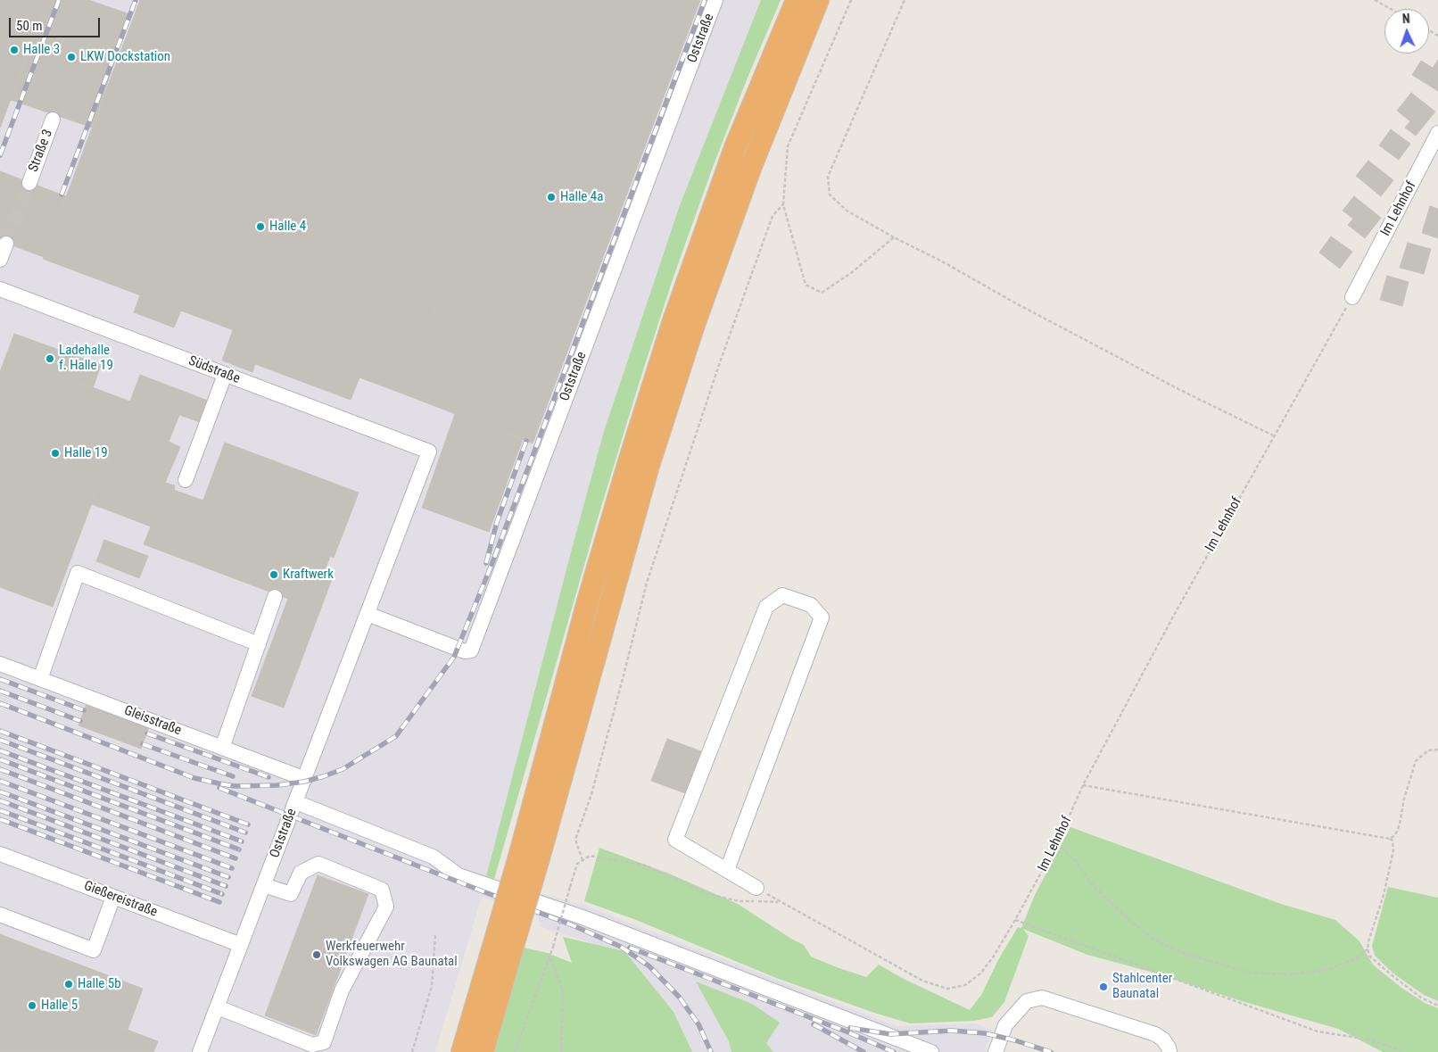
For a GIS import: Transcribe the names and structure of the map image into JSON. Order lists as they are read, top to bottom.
{
  "streets": {
    "street": [
      "Oststraße",
      "Straße 3",
      "Im Lehnhof",
      "Südstraße",
      "Gleisstraße",
      "Gießereistraße"
    ]
  },
  "crossings": [
    ["Oststraße", "Südstraße"],
    ["Oststraße", "Gleisstraße"],
    ["Oststraße", "Gießereistraße"]
  ],
  "places": [
    "Halle 3",
    "LKW Dockstation",
    "Halle 4a",
    "Halle 4",
    "Ladehalle f. Halle 19",
    "Halle 19",
    "Kraftwerk",
    "Werkfeuerwehr Volkswagen AG Baunatal",
    "Halle 5b",
    "Stahlcenter Baunatal",
    "Halle 5"
  ],
  "scale_bar": "50 m",
  "north": "top"
}
